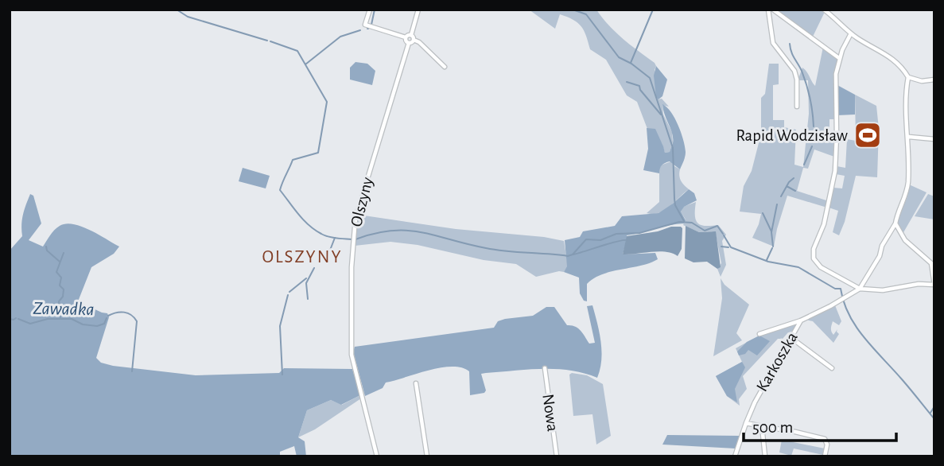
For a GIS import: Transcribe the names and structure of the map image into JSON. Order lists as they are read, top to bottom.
{
  "streets": {
    "street": ["Olszyny", "Karkoszka", "Nowa"]
  },
  "districts": ["OLSZYNY"],
  "water": ["Zawadka"],
  "places": {
    "sports": ["Rapid Wodzisław"]
  },
  "scale_bar": "500 m"
}
